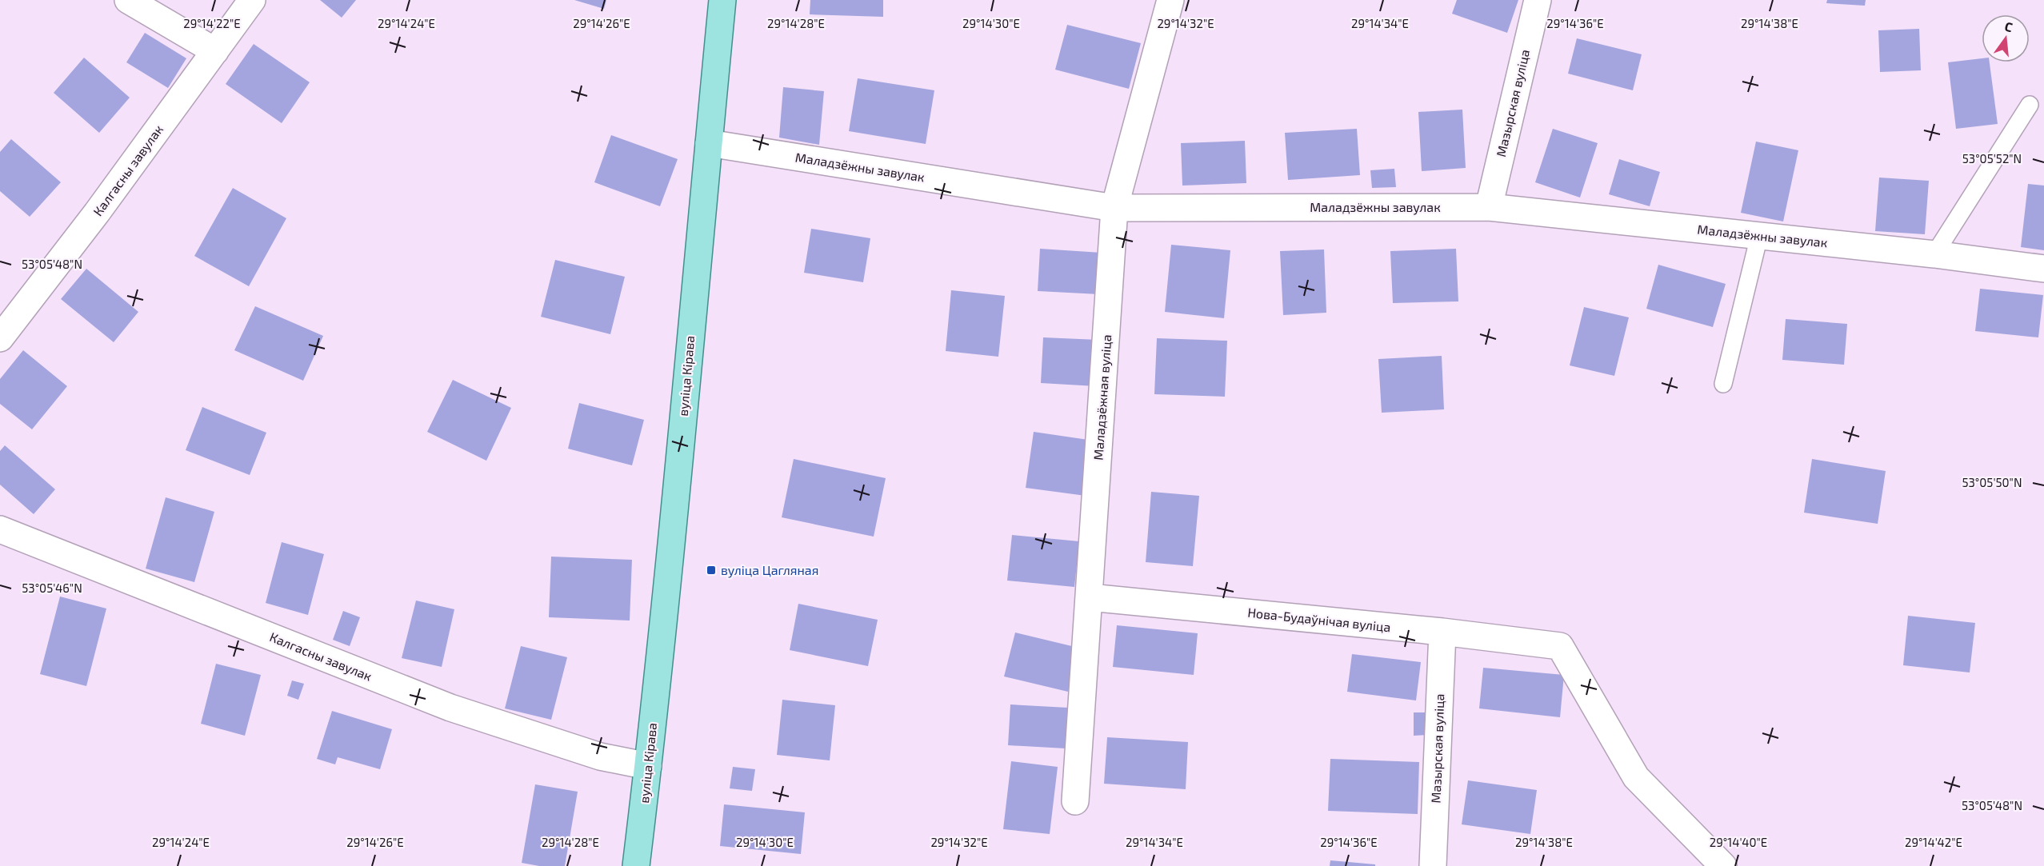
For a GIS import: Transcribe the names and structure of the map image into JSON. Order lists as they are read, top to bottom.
{
  "streets": {
    "main road": ["вуліца Кірава"],
    "street": [
      "Мазырская вуліца",
      "Маладзёжны завулак",
      "Калгасны завулак",
      "Маладзёжная вуліца",
      "Нова-Будаўнічая вуліца"
    ]
  },
  "crossings": [
    ["Мазырская вуліца", "Маладзёжны завулак"],
    ["Мазырская вуліца", "Нова-Будаўнічая вуліца"],
    ["Маладзёжны завулак", "вуліца Кірава"],
    ["Маладзёжны завулак", "Маладзёжная вуліца"],
    ["Калгасны завулак", "вуліца Кірава"],
    ["Маладзёжная вуліца", "Нова-Будаўнічая вуліца"]
  ],
  "places": {
    "transit": ["вуліца Цагляная"]
  },
  "north": "top",
  "coordinates": [
    "29°14'24\"E",
    "29°14'26\"E",
    "29°14'28\"E",
    "29°14'30\"E",
    "29°14'32\"E",
    "29°14'34\"E",
    "29°14'36\"E",
    "29°14'38\"E",
    "29°14'22\"E",
    "53°05'52\"N",
    "53°05'48\"N",
    "53°05'50\"N",
    "53°05'46\"N",
    "29°14'40\"E",
    "29°14'42\"E"
  ]
}
